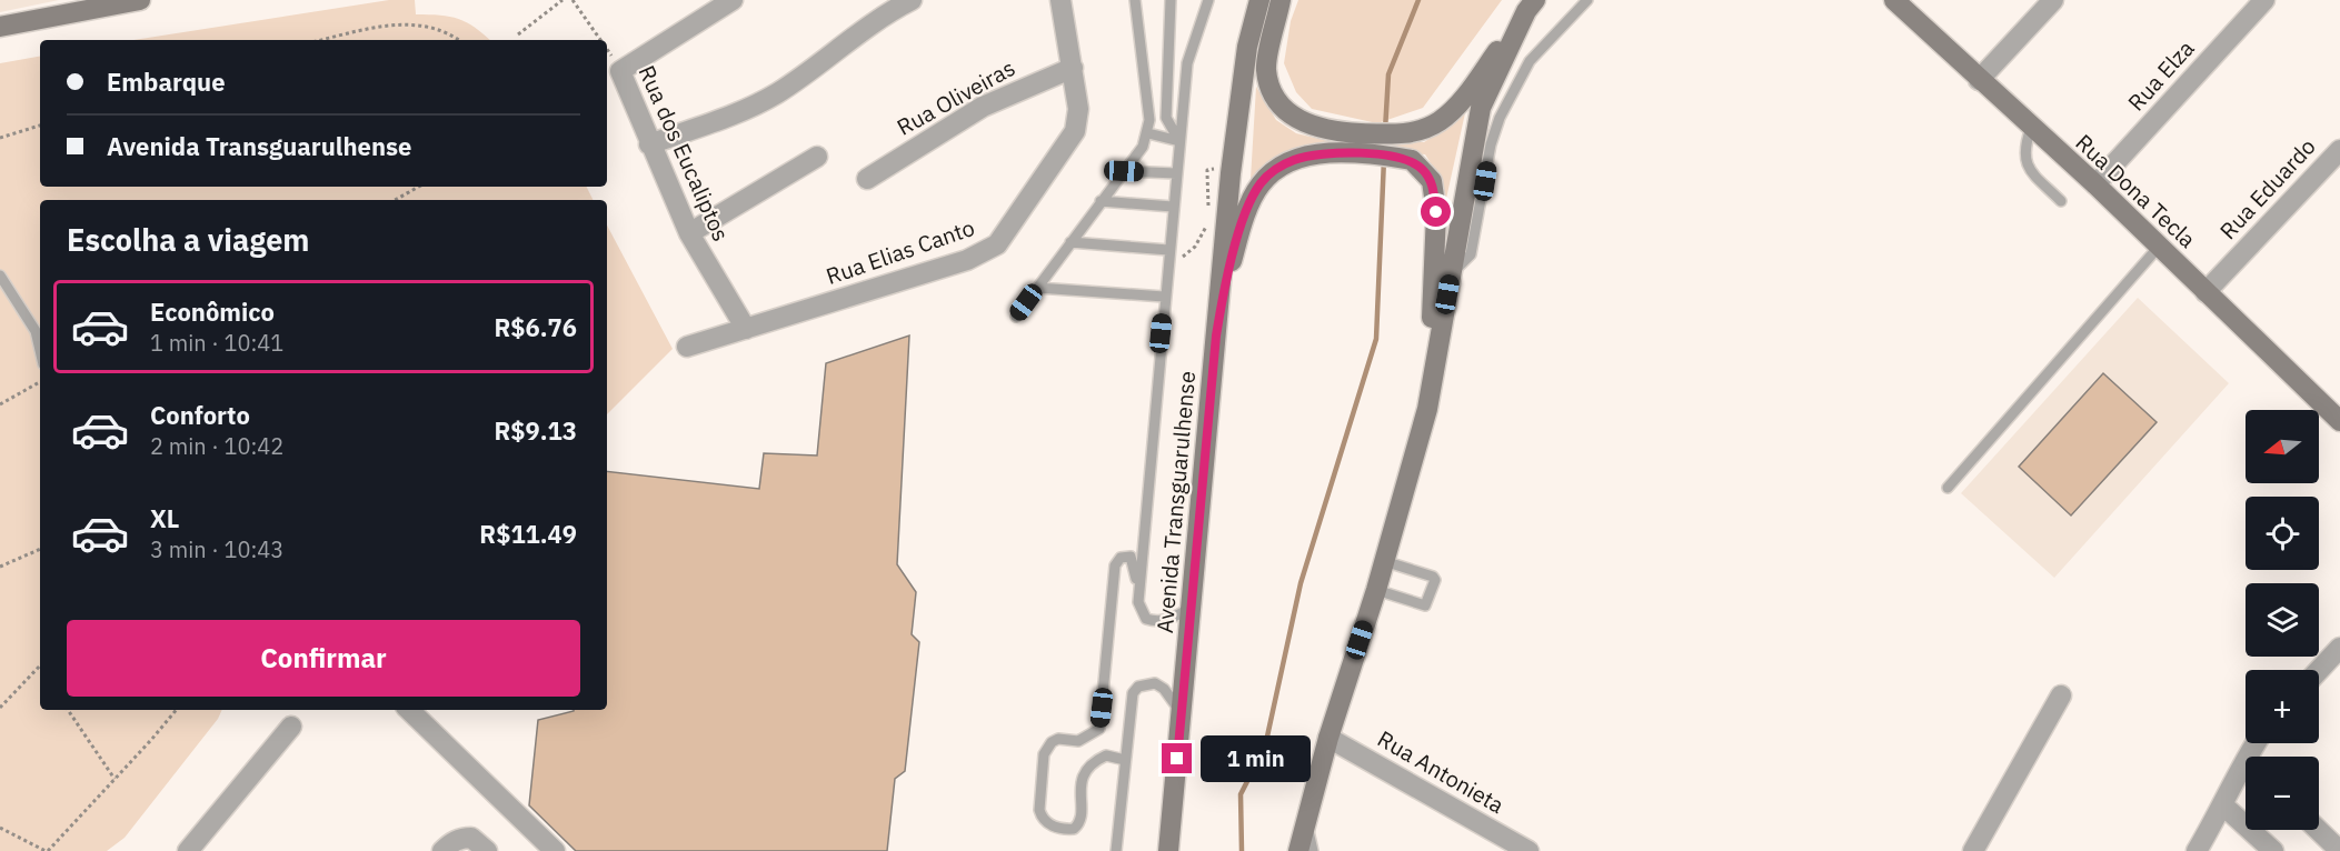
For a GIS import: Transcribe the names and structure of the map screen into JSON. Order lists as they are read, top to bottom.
{
  "streets": {
    "main road": ["Rua Dona Tecla", "Avenida Transguarulhense"],
    "street": [
      "Rua Elza",
      "Rua Oliveiras",
      "Rua dos Eucaliptos",
      "Rua Eduardo",
      "Rua Elias Canto",
      "Rua Antonieta"
    ]
  },
  "crossings": [
    ["Rua Elza", "Rua Dona Tecla"],
    ["Rua Oliveiras", "Rua Elias Canto"],
    ["Rua dos Eucaliptos", "Rua Elias Canto"],
    ["Rua Eduardo", "Rua Dona Tecla"]
  ],
  "north": "left",
  "page": {
    "banner": ["Embarque", "Avenida Transguarulhense"],
    "heading": "Escolha a viagem",
    "list": [
      {
        "name": "Econômico",
        "note": "1 min · 10:41",
        "value": "R$6.76"
      },
      {
        "name": "Conforto",
        "note": "2 min · 10:42",
        "value": "R$9.13"
      },
      {
        "name": "XL",
        "note": "3 min · 10:43",
        "value": "R$11.49"
      }
    ],
    "map_buttons": ["+", "−"],
    "buttons": "Confirmar",
    "bubble": "1 min"
  }
}
